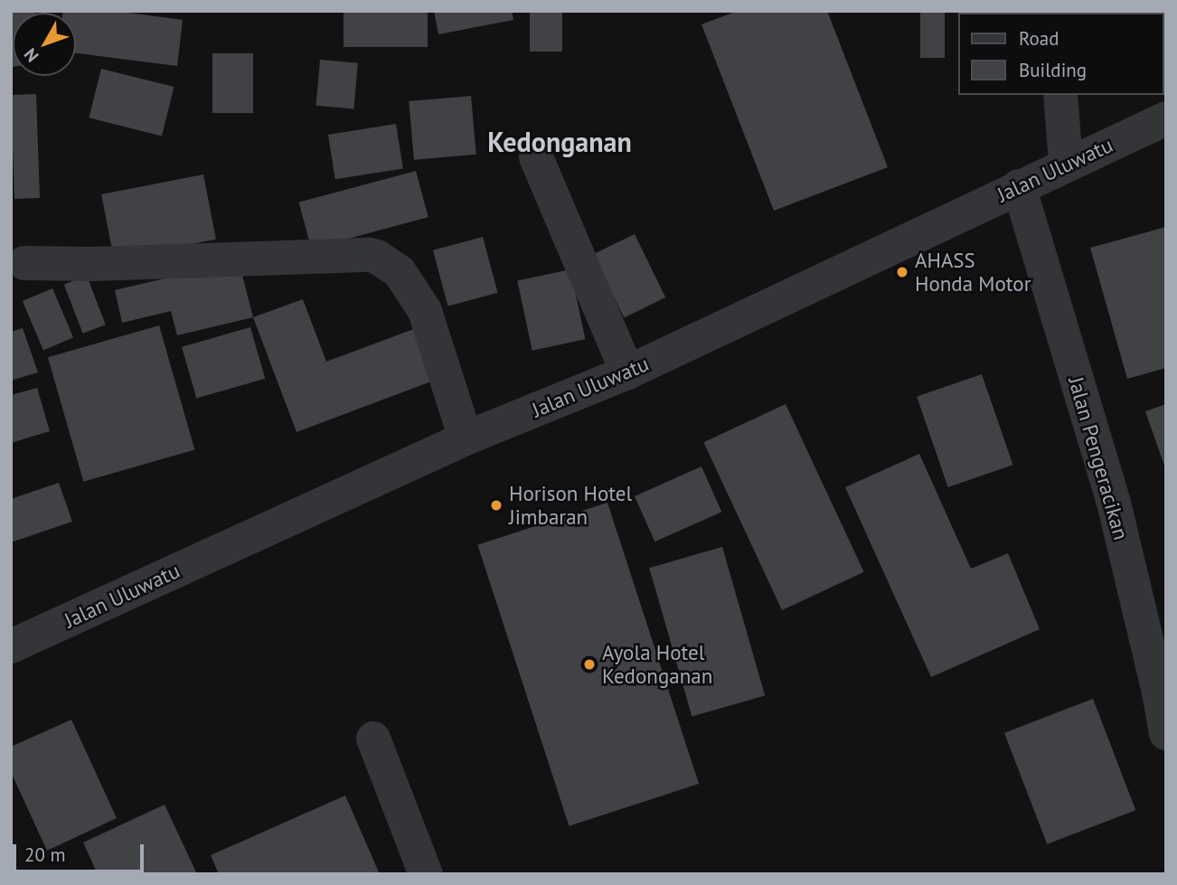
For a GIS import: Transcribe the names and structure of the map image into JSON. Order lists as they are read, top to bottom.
{
  "streets": {
    "street": ["Jalan Uluwatu", "Jalan Pengeracikan"]
  },
  "crossings": [
    ["Jalan Uluwatu", "Jalan Pengeracikan"]
  ],
  "districts": ["Kedonganan"],
  "places": ["AHASS Honda Motor", "Horison Hotel Jimbaran", "Ayola Hotel Kedonganan"],
  "legend": ["Road", "Building"],
  "scale_bar": "20 m",
  "north": "bottom left"
}
